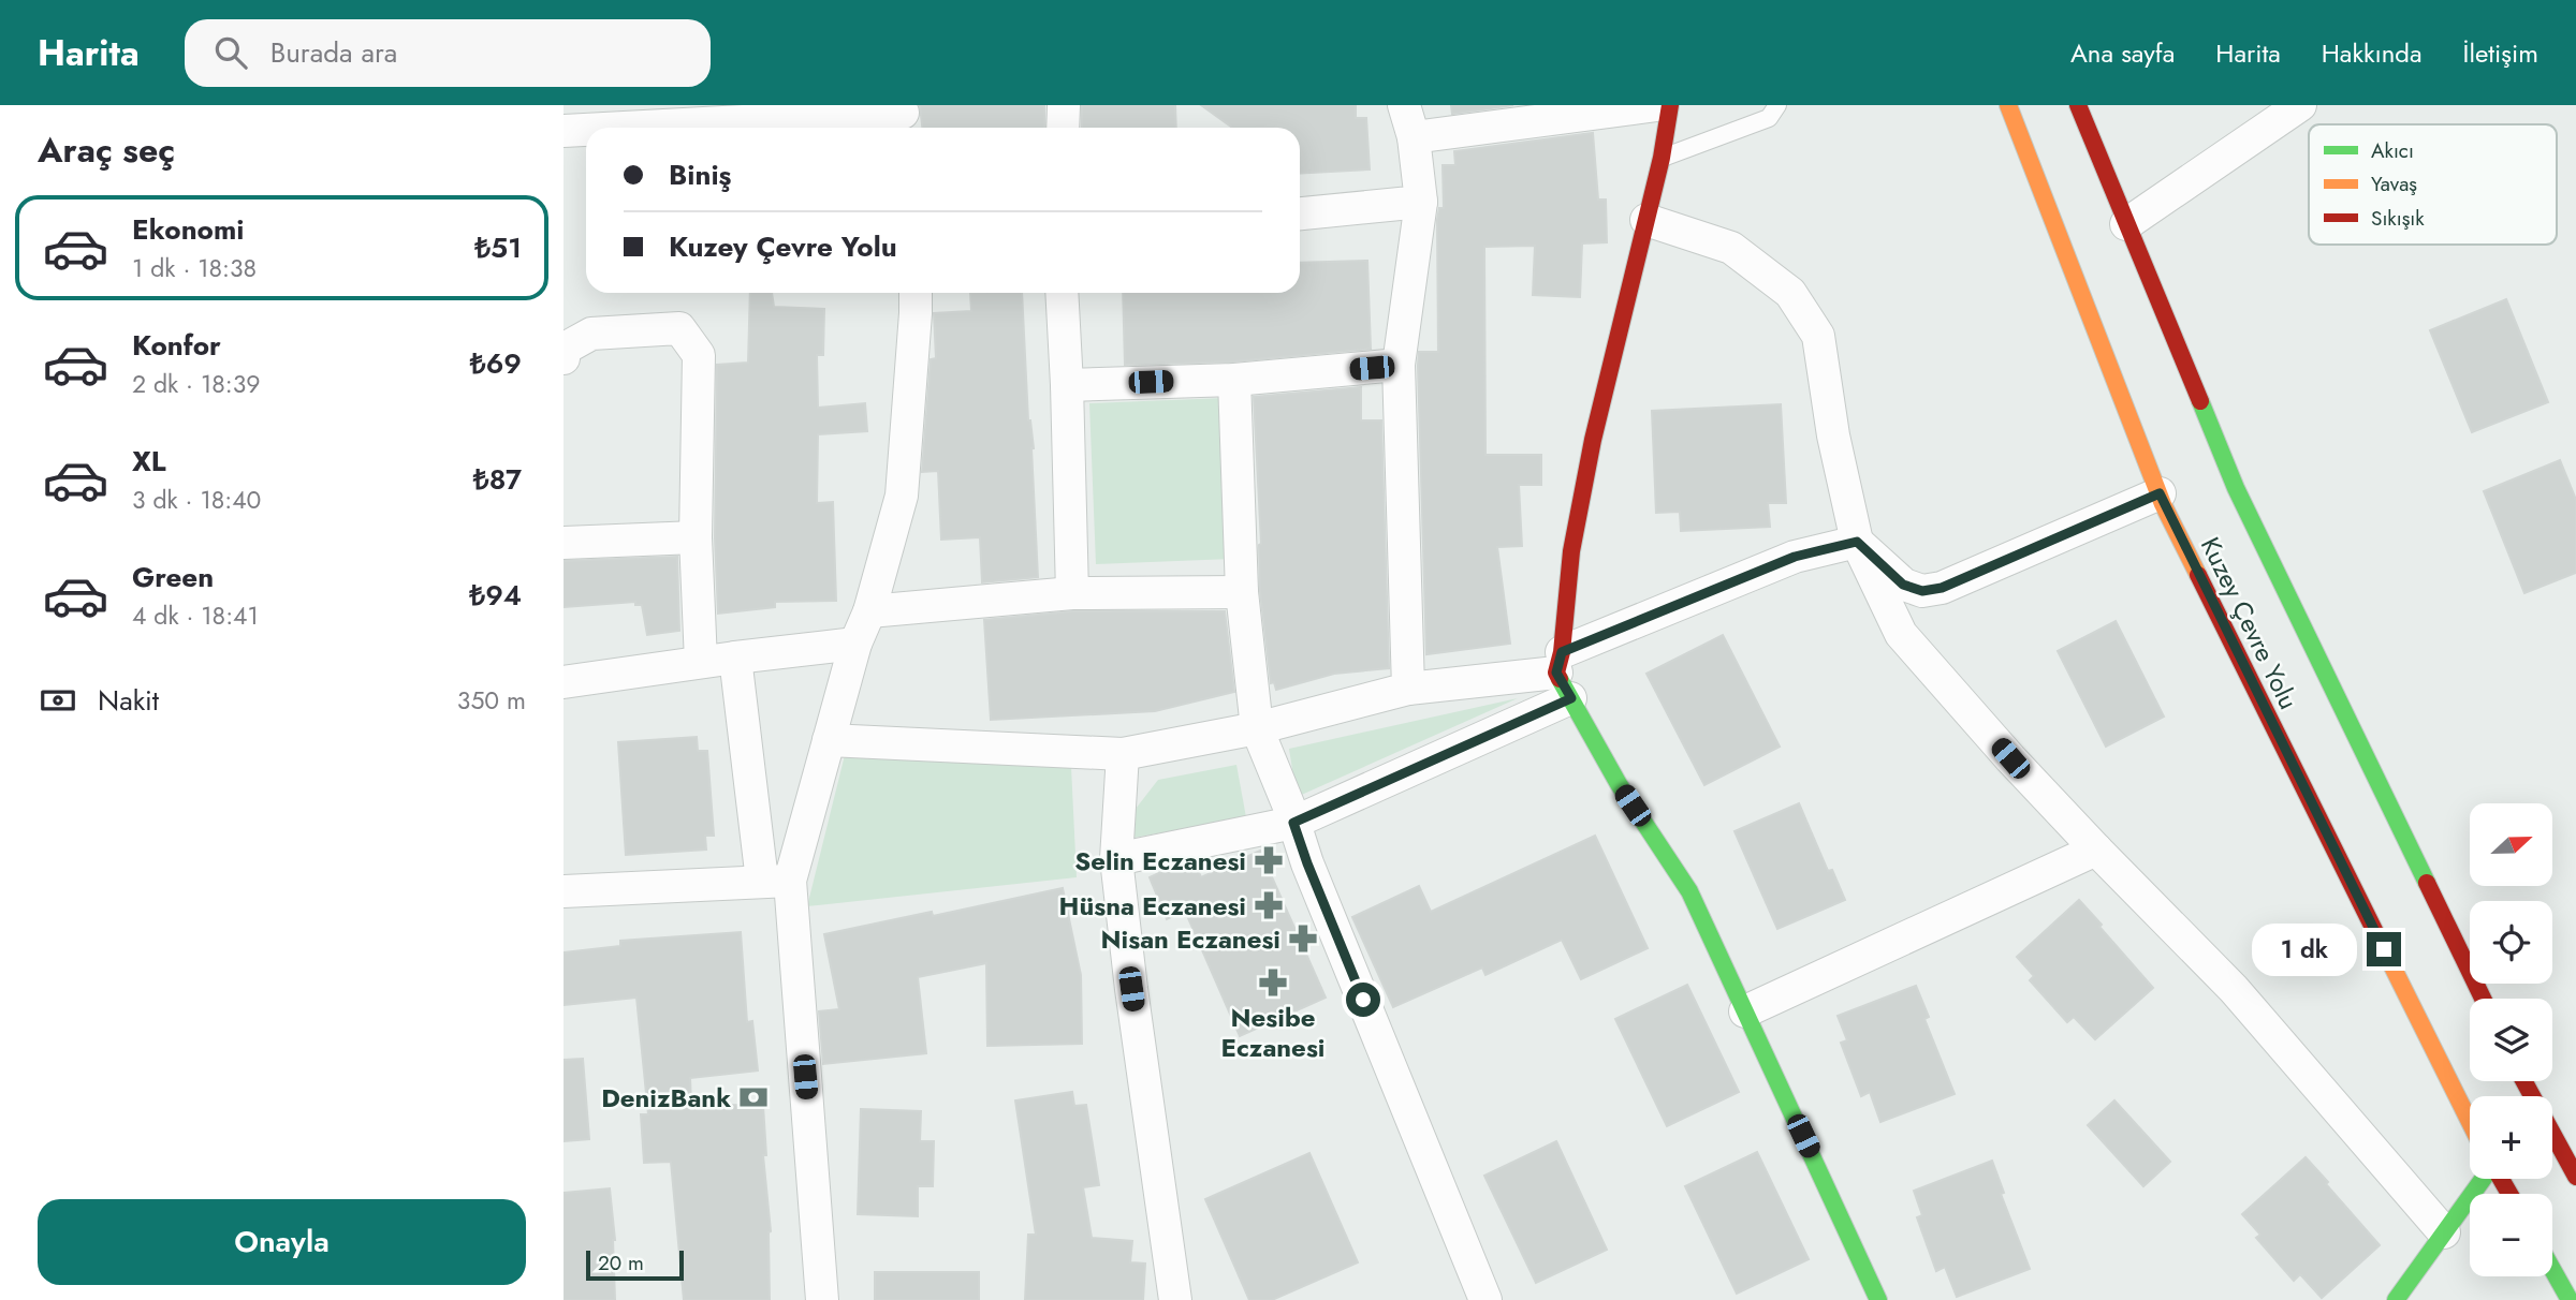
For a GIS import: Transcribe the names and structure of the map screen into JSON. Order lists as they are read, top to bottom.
{
  "streets": {
    "main road": ["Kuzey Çevre Yolu"]
  },
  "places": {
    "pharmacy": [
      "Selin Eczanesi",
      "Hüsna Eczanesi",
      "Nisan Eczanesi",
      "Nesibe Eczanesi"
    ],
    "bank": ["DenizBank"]
  },
  "legend": ["Akıcı", "Yavaş", "Sıkışık"],
  "scale_bar": "20 m",
  "north": "right",
  "page": {
    "header": "Harita",
    "search": "Burada ara",
    "nav": [
      "Ana sayfa",
      "Harita",
      "Hakkında",
      "İletişim"
    ],
    "heading": "Araç seç",
    "banner": ["Biniş", "Kuzey Çevre Yolu"],
    "list": [
      {
        "name": "Ekonomi",
        "note": "1 dk · 18:38",
        "value": "₺51"
      },
      {
        "name": "Konfor",
        "note": "2 dk · 18:39",
        "value": "₺69"
      },
      {
        "name": "XL",
        "note": "3 dk · 18:40",
        "value": "₺87"
      },
      {
        "name": "Green",
        "note": "4 dk · 18:41",
        "value": "₺94"
      }
    ],
    "pay": ["Nakit", "350 m"],
    "map_buttons": ["+", "−"],
    "bubble": "1 dk",
    "buttons": "Onayla",
    "scale": "20 m"
  }
}
